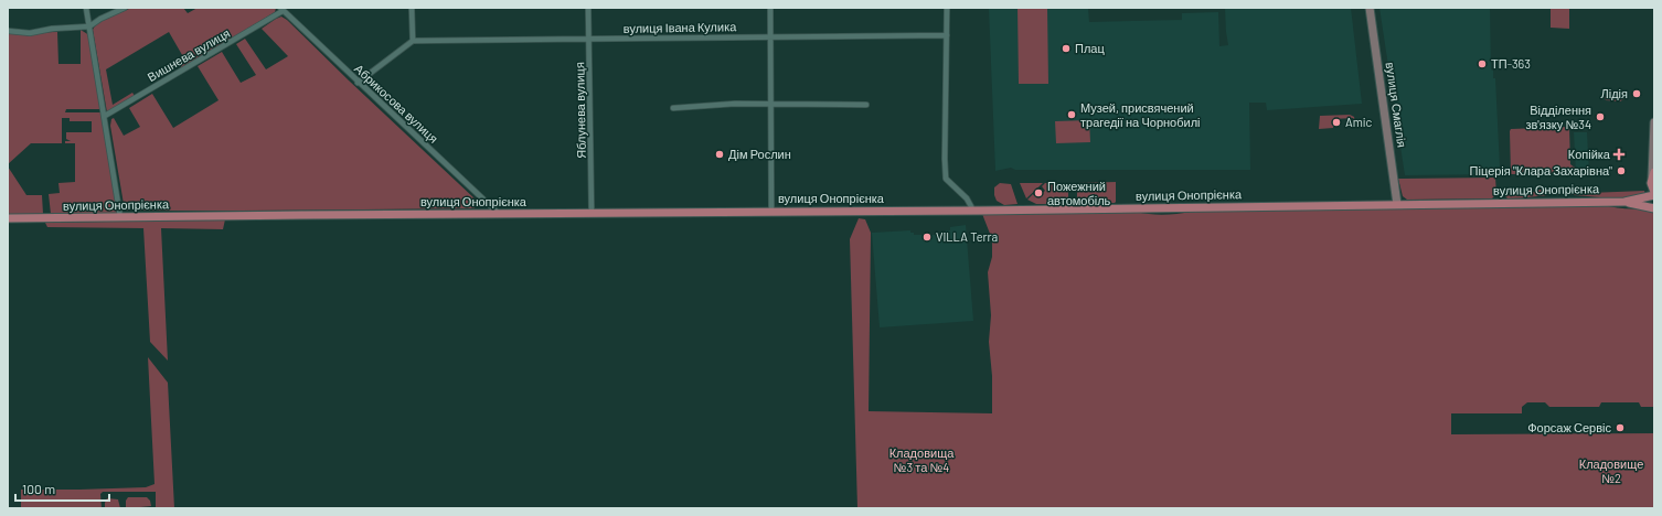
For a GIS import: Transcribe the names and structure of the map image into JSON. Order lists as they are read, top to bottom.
{
  "streets": {
    "main road": ["вулиця Онопрієнка"],
    "street": [
      "вулиця Івана Кулика",
      "Вишнева вулиця",
      "Абрикосова вулиця",
      "вулиця Смаглія",
      "Яблунева вулиця"
    ]
  },
  "crossings": [
    ["вулиця Івана Кулика", "Яблунева вулиця"],
    ["Вишнева вулиця", "Абрикосова вулиця"],
    ["Абрикосова вулиця", "вулиця Онопрієнка"],
    ["вулиця Смаглія", "вулиця Онопрієнка"],
    ["Яблунева вулиця", "вулиця Онопрієнка"]
  ],
  "parks": ["Кладовища №3 та №4", "Кладовище №2"],
  "places": {
    "other": [
      "Плац",
      "ТП-363",
      "Лідія",
      "Музей, присвячений трагедії на Чорнобилі",
      "Відділення зв'язку №34",
      "Amic",
      "Дім Рослин",
      "Піцерія \"Клара Захарівна\"",
      "Пожежний автомобіль",
      "VILLA Terra",
      "Форсаж Сервіс"
    ],
    "health": ["Копійка"]
  },
  "scale_bar": "100 m"
}
